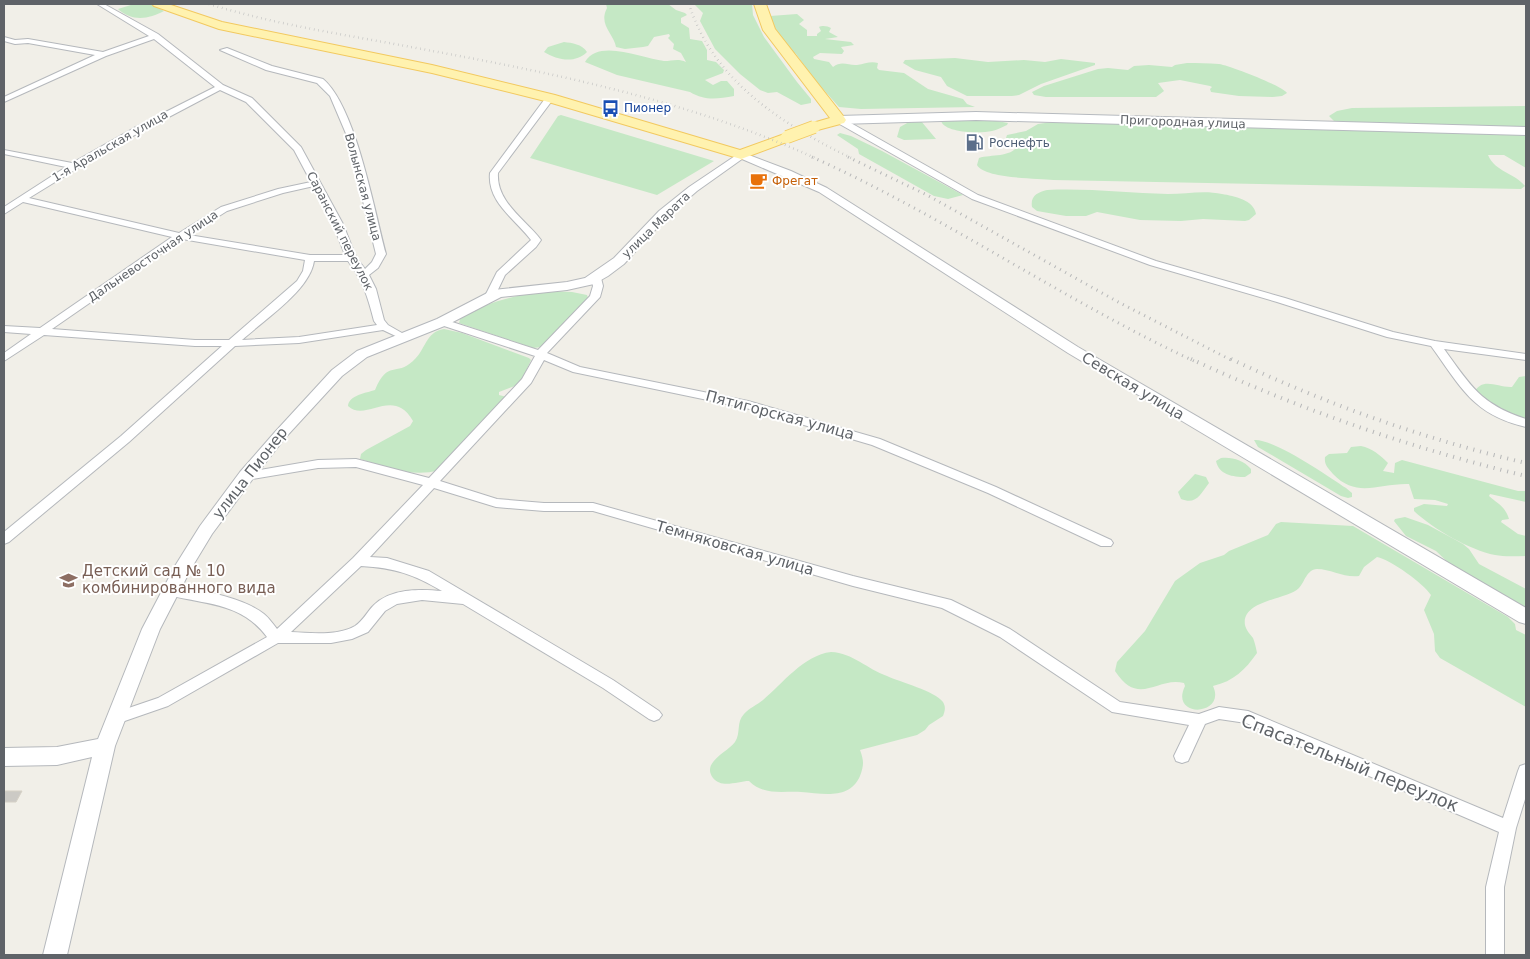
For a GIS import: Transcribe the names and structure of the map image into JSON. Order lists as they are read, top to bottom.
{
  "streets": {
    "main road": ["Пригородная улица"],
    "street": [
      "1-я Аральская улица",
      "Волынская улица",
      "улица Марата",
      "Саранский переулок",
      "Дальневосточная улица",
      "Севская улица",
      "Пятигорская улица",
      "улица Пионер",
      "Темняковская улица",
      "Спасательный переулок"
    ]
  },
  "crossings": [
    ["1-я Аральская улица", "Саранский переулок"],
    ["Волынская улица", "Саранский переулок"],
    ["улица Марата", "Севская улица"],
    ["улица Марата", "улица Пионер"],
    ["Саранский переулок", "Дальневосточная улица"],
    ["Пятигорская улица", "улица Пионер"],
    ["улица Пионер", "Темняковская улица"],
    ["Темняковская улица", "Спасательный переулок"]
  ],
  "places": {
    "bus stop": ["Пионер"],
    "fuel station": ["Роснефть"],
    "cafe": ["Фрегат"],
    "school or university": ["Детский сад № 10 комбинированного вида"]
  }
}
